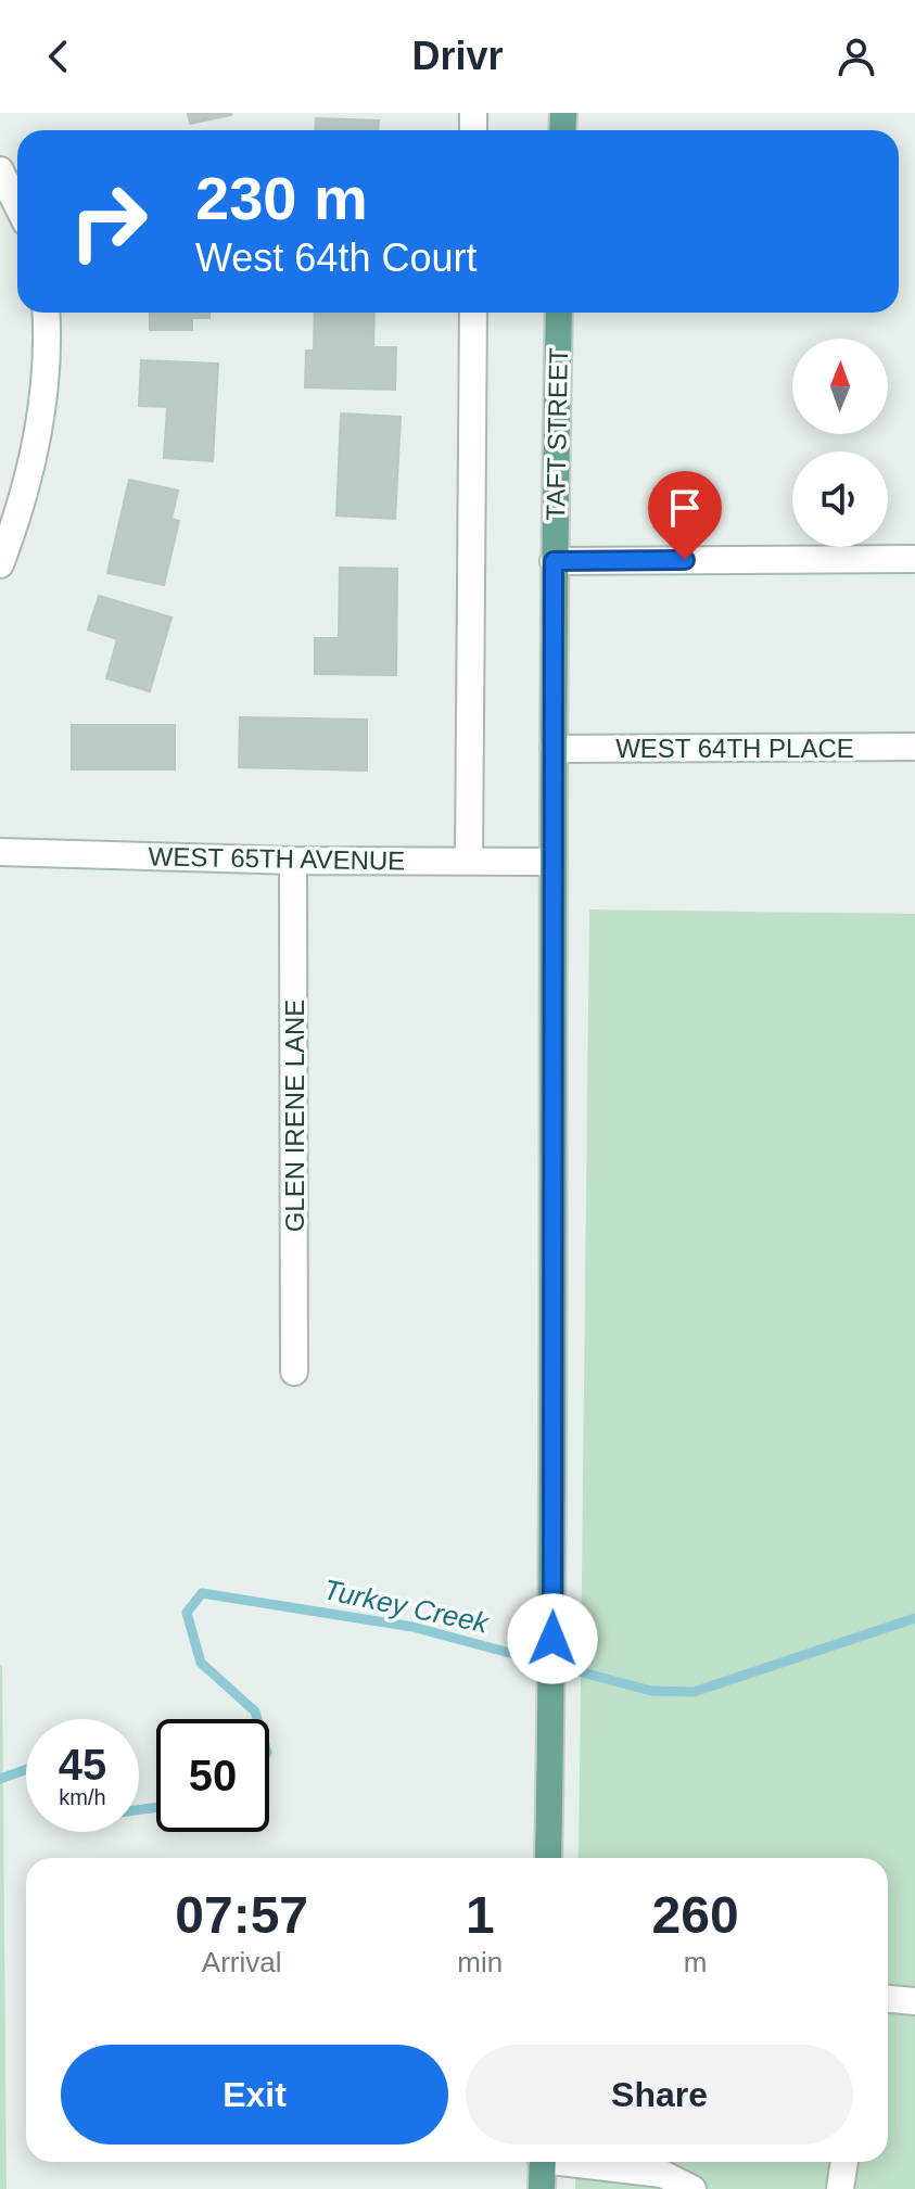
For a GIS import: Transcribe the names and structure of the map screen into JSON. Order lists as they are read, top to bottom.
{
  "streets": {
    "main road": ["TAFT STREET"],
    "street": ["WEST 64TH PLACE", "WEST 65TH AVENUE", "GLEN IRENE LANE"]
  },
  "crossings": [
    ["TAFT STREET", "WEST 64TH PLACE"],
    ["TAFT STREET", "WEST 65TH AVENUE"],
    ["WEST 65TH AVENUE", "GLEN IRENE LANE"]
  ],
  "water": ["Turkey Creek"],
  "north": "top",
  "page": {
    "header": "Drivr",
    "turn": ["230 m", "West 64th Court"],
    "speed": "45 km/h",
    "limit": "50",
    "eta": [
      "07:57",
      "Arrival",
      "1",
      "min",
      "260",
      "m"
    ],
    "buttons": ["Exit", "Share"]
  }
}
